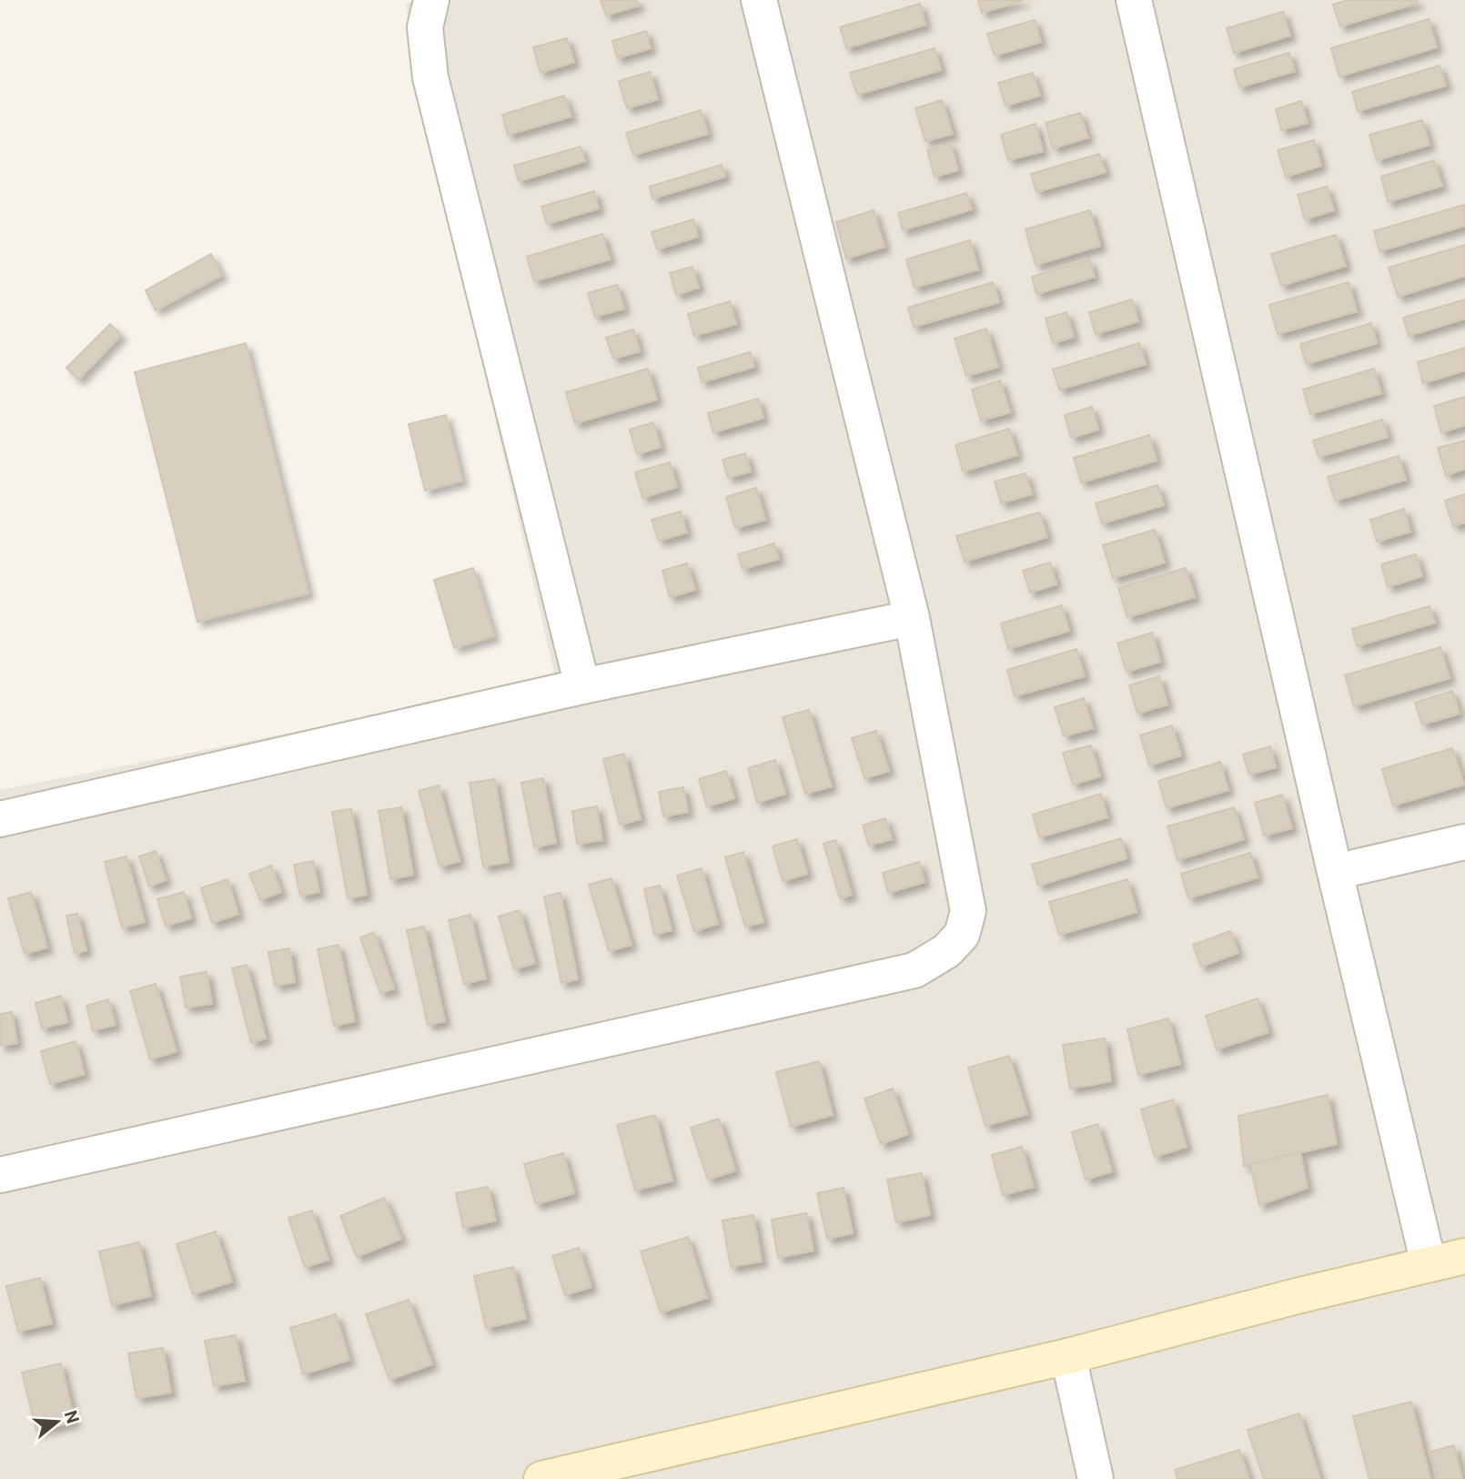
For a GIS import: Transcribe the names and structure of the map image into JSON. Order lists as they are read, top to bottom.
{
  "north": "right"
}
